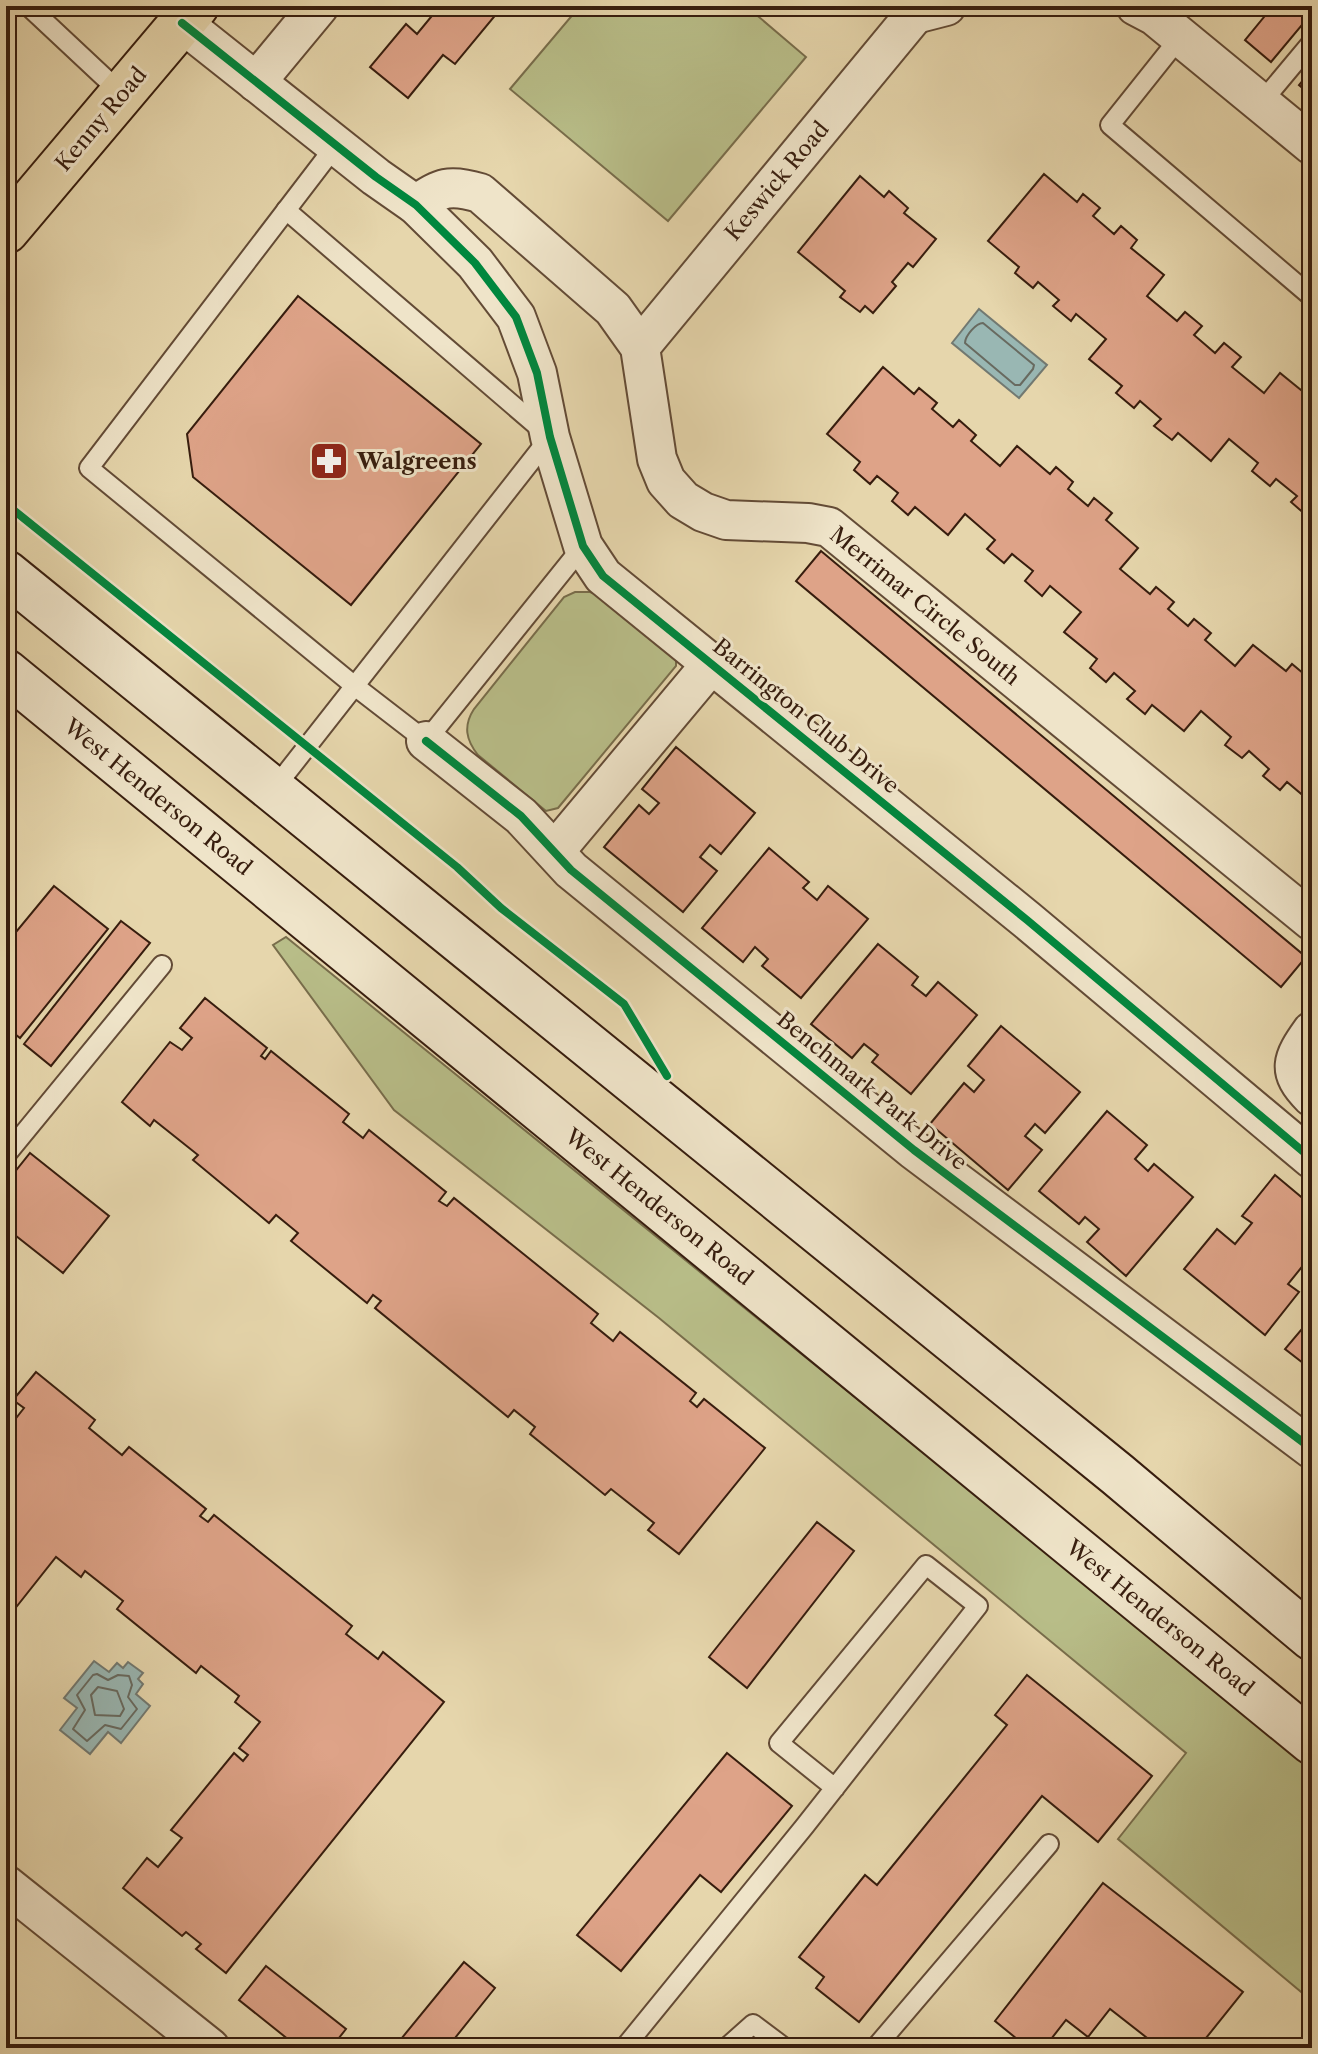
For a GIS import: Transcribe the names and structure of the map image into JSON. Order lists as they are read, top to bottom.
{
  "streets": {
    "main road": ["Kenny Road", "West Henderson Road"],
    "street": [
      "Keswick Road",
      "Merrimar Circle South",
      "Barrington Club Drive",
      "Benchmark Park Drive"
    ]
  },
  "crossings": [
    ["Keswick Road", "Merrimar Circle South"],
    ["Merrimar Circle South", "Barrington Club Drive"]
  ],
  "places": {
    "pharmacy": ["Walgreens"]
  }
}
